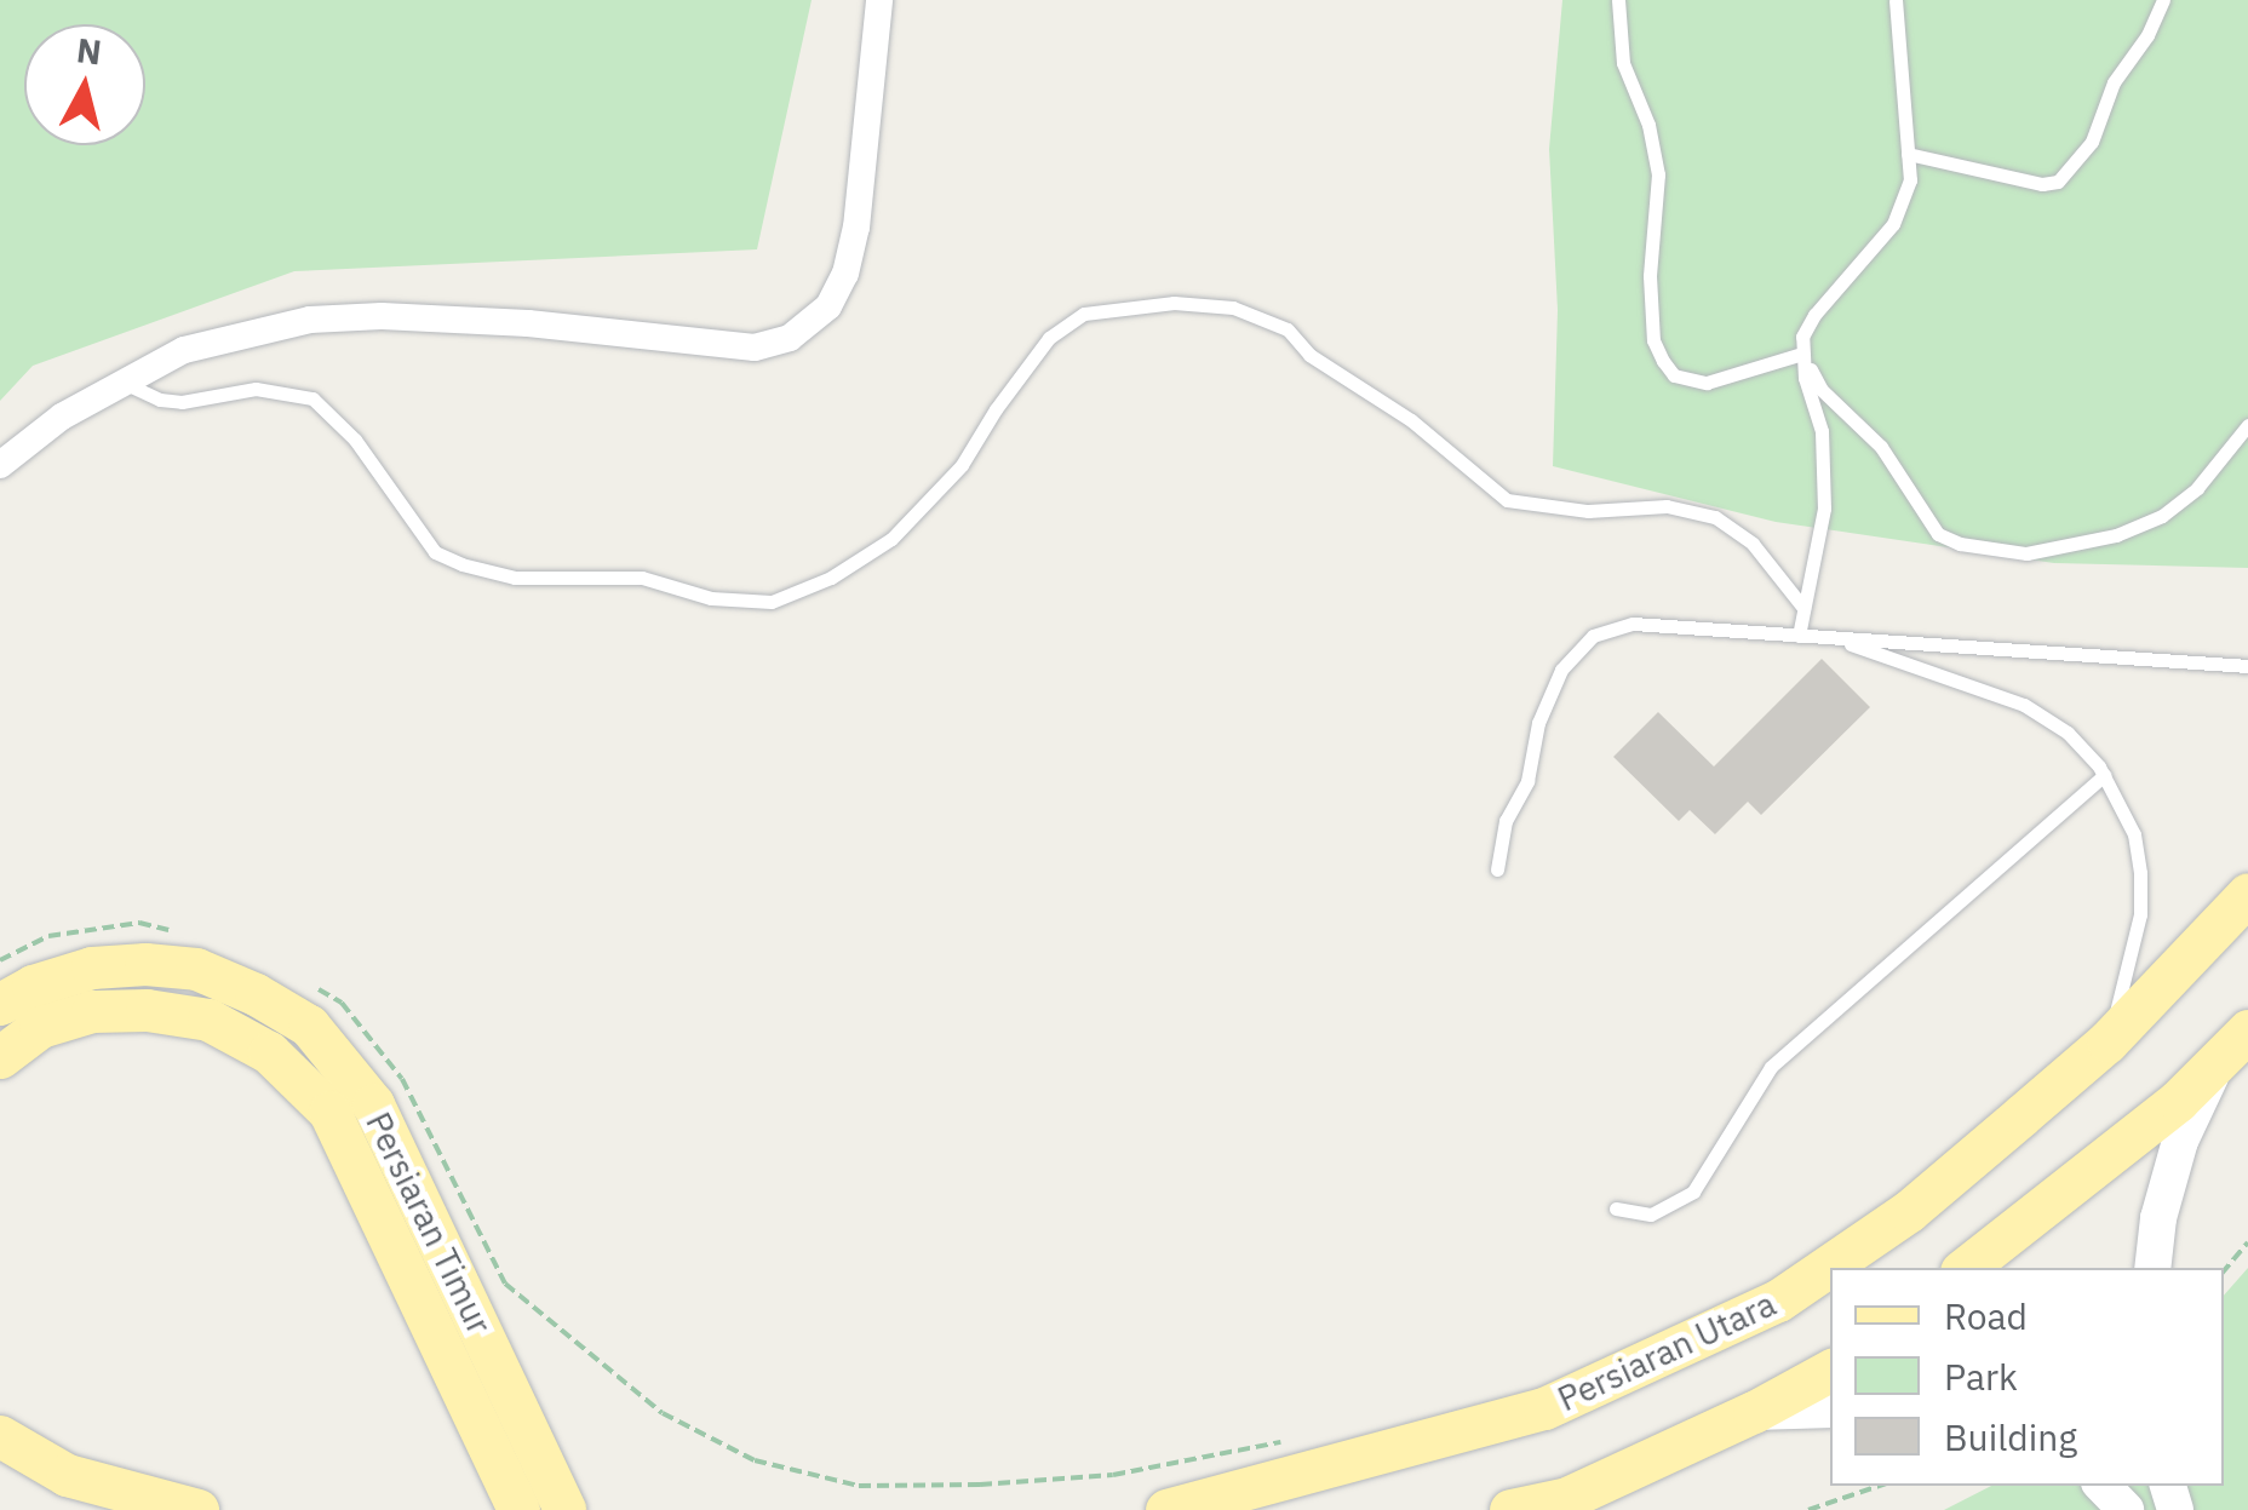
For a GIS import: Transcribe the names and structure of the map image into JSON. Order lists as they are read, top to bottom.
{
  "streets": {
    "main road": ["Persiaran Timur", "Persiaran Utara"]
  },
  "legend": ["Road", "Park", "Building"],
  "north": "top"
}
